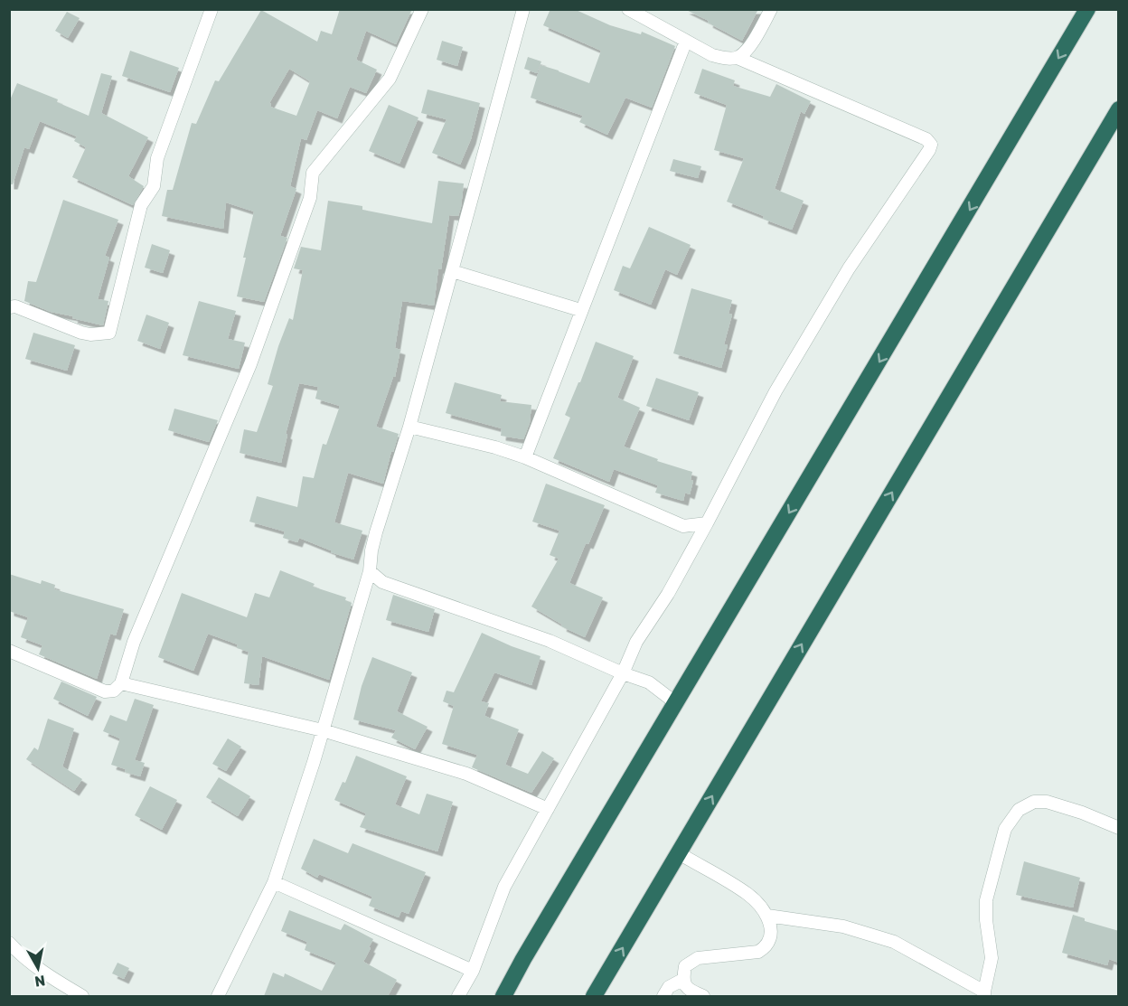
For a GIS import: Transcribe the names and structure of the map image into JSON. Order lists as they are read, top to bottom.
{
  "north": "bottom"
}
